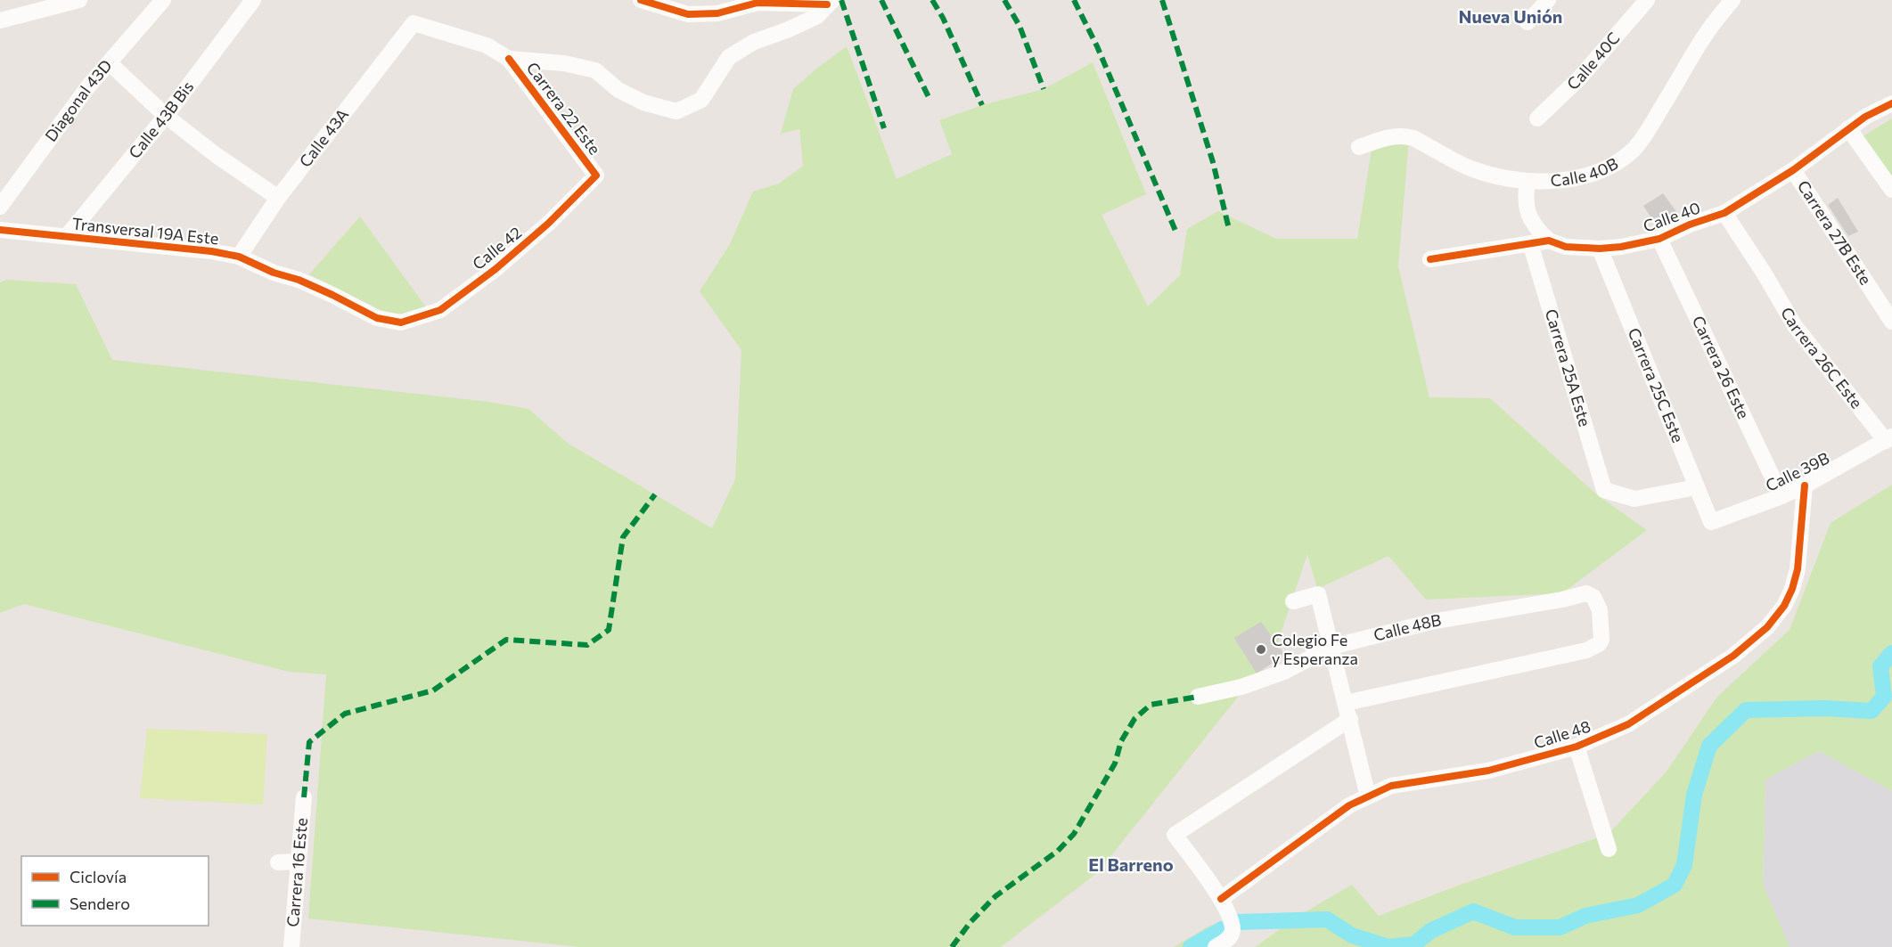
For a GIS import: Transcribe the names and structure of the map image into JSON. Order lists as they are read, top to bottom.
{
  "streets": {
    "street": [
      "Calle 40C",
      "Diagonal 43D",
      "Carrera 22 Este",
      "Calle 43B Bis",
      "Calle 43A",
      "Calle 40B",
      "Calle 40",
      "Transversal 19A Este",
      "Carrera 27B Este",
      "Calle 42",
      "Carrera 26C Este",
      "Carrera 25A Este",
      "Carrera 26 Este",
      "Carrera 25C Este",
      "Calle 39B",
      "Calle 48B",
      "Calle 48",
      "Carrera 16 Este"
    ]
  },
  "crossings": [
    ["Carrera 22 Este", "Calle 43A"],
    ["Carrera 22 Este", "Calle 42"],
    ["Calle 43B Bis", "Transversal 19A Este"],
    ["Calle 43A", "Transversal 19A Este"],
    ["Calle 40", "Carrera 27B Este"],
    ["Calle 40", "Carrera 26C Este"],
    ["Calle 40", "Carrera 25A Este"],
    ["Calle 40", "Carrera 26 Este"],
    ["Calle 40", "Carrera 25C Este"],
    ["Transversal 19A Este", "Calle 42"],
    ["Carrera 26C Este", "Calle 39B"],
    ["Carrera 25A Este", "Carrera 25C Este"],
    ["Carrera 26 Este", "Calle 39B"],
    ["Carrera 25C Este", "Calle 39B"],
    ["Calle 39B", "Calle 48"]
  ],
  "districts": ["Nueva Unión", "El Barreno"],
  "places": ["Colegio Fe y Esperanza"],
  "legend": ["Ciclovía", "Sendero"]
}
